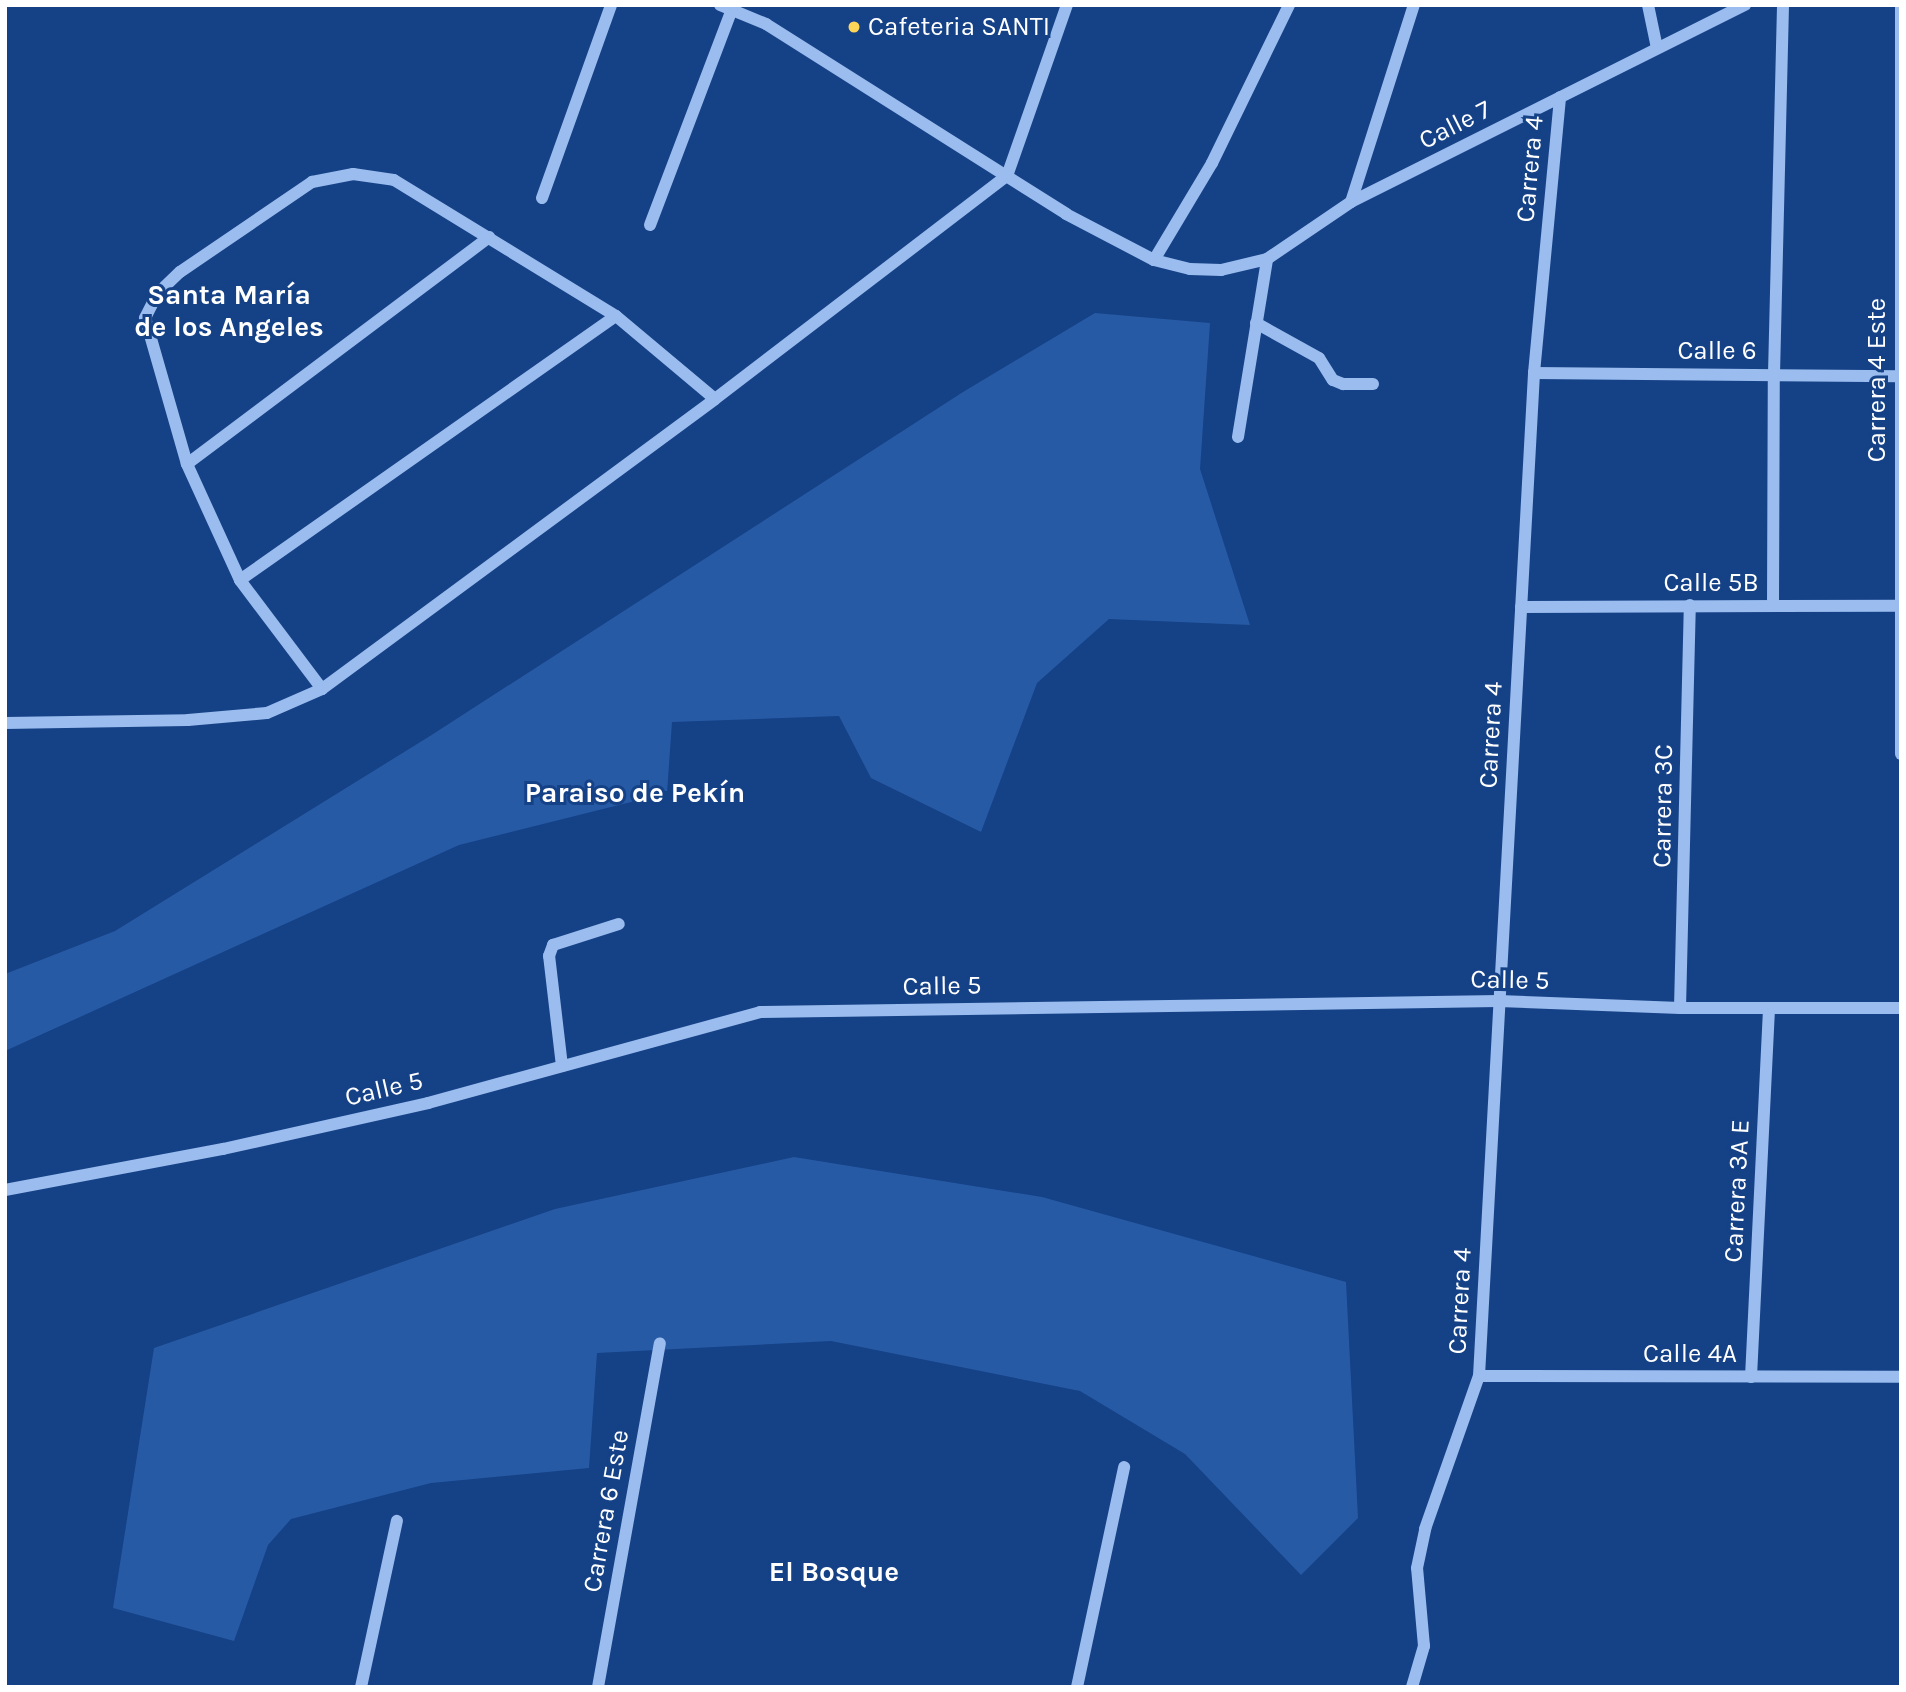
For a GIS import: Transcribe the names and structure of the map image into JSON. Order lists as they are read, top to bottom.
{
  "streets": {
    "street": [
      "Calle 7",
      "Carrera 4",
      "Calle 6",
      "Carrera 4 Este",
      "Calle 5B",
      "Carrera 3C",
      "Calle 5",
      "Carrera 3A E",
      "Calle 4A",
      "Carrera 6 Este"
    ]
  },
  "crossings": [
    ["Calle 7", "Carrera 4"],
    ["Carrera 4", "Calle 6"],
    ["Carrera 4", "Calle 5B"],
    ["Carrera 4", "Calle 5"],
    ["Carrera 4", "Calle 4A"],
    ["Calle 6", "Carrera 4 Este"],
    ["Carrera 4 Este", "Calle 5B"],
    ["Calle 5B", "Carrera 3C"],
    ["Carrera 3C", "Calle 5"],
    ["Calle 5", "Carrera 3A E"],
    ["Carrera 3A E", "Calle 4A"]
  ],
  "districts": ["Santa María de los Angeles", "Paraiso de Pekín", "El Bosque"],
  "places": ["Cafeteria SANTI"]
}
